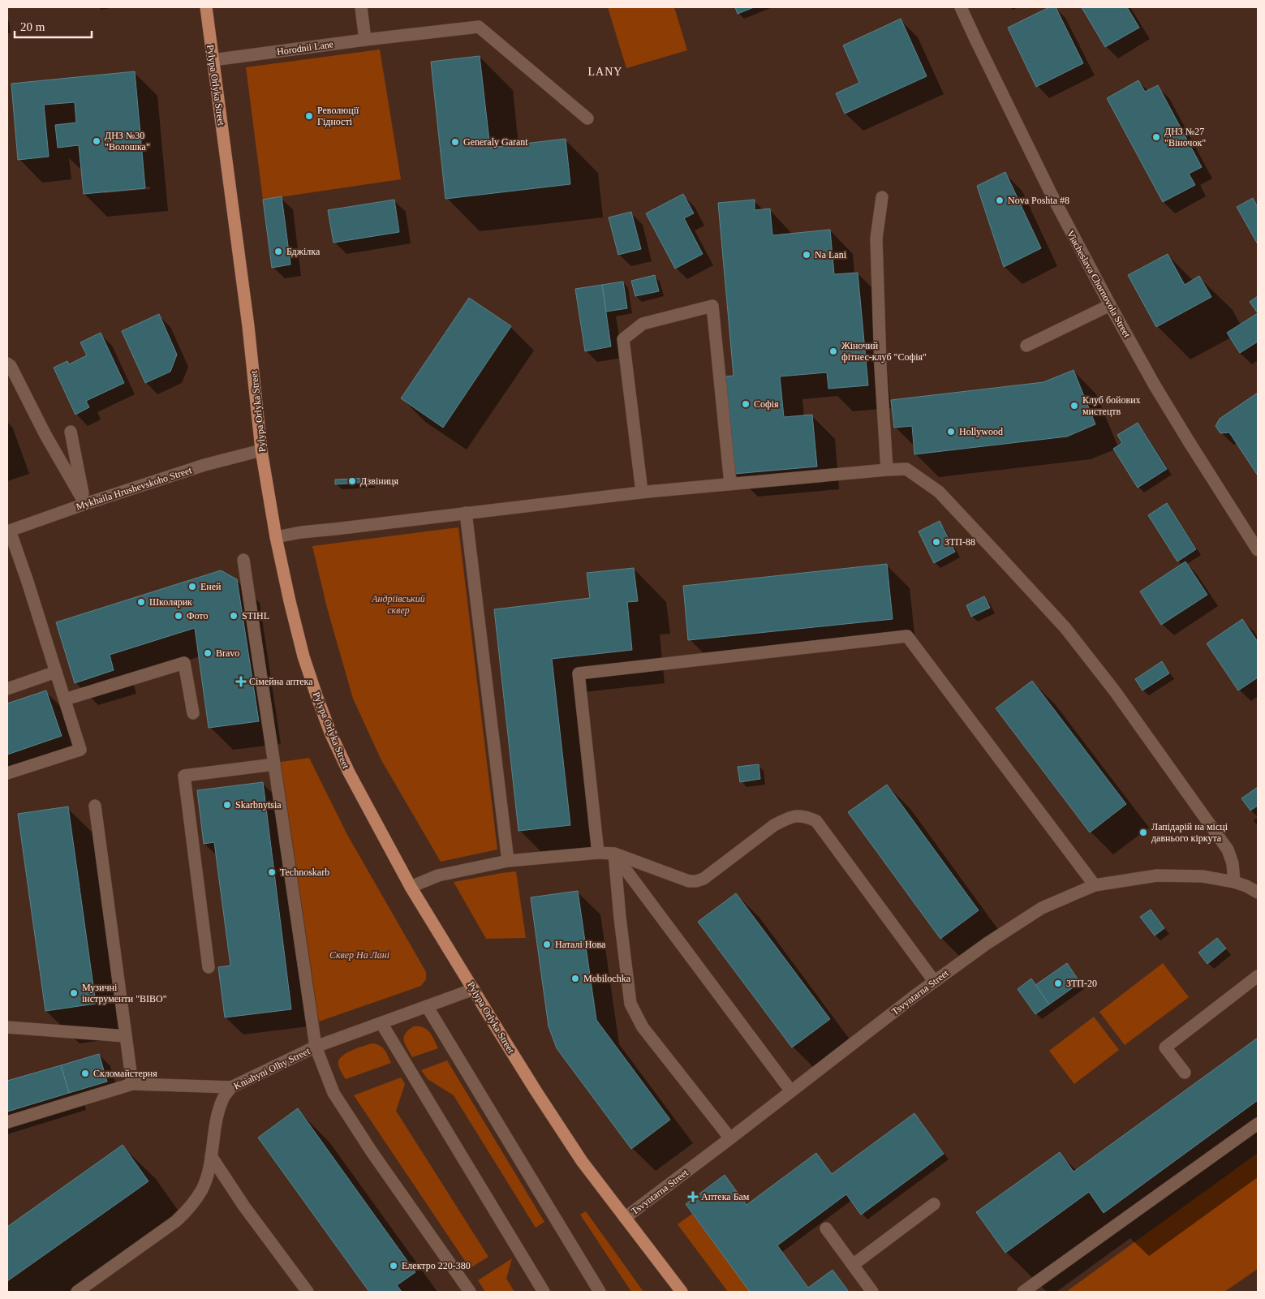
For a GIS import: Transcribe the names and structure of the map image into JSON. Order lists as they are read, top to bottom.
{
  "streets": {
    "main road": ["Pylypa Orlyka Street"],
    "street": [
      "Horodnii Lane",
      "Viacheslava Chornovola Street",
      "Mykhaila Hrushevskoho Street",
      "Tsvyntarna Street",
      "Kniahyni Olhy Street"
    ]
  },
  "crossings": [
    ["Horodnii Lane", "Pylypa Orlyka Street"],
    ["Pylypa Orlyka Street", "Mykhaila Hrushevskoho Street"],
    ["Pylypa Orlyka Street", "Tsvyntarna Street"],
    ["Pylypa Orlyka Street", "Kniahyni Olhy Street"]
  ],
  "districts": ["LANY"],
  "parks": ["Андріївський сквер", "Сквер На Лані"],
  "places": {
    "other": [
      "Революції Гідності",
      "ДНЗ №27 \"Віночок\"",
      "ДНЗ №30 \"Волошка\"",
      "Generaly Garant",
      "Nova Poshta #8",
      "Бджілка",
      "Na Lani",
      "Жіночий фітнес-клуб \"Софія\"",
      "Софія",
      "Клуб бойових мистецтв",
      "Hollywood",
      "Дзвіниця",
      "ЗТП-88",
      "Еней",
      "Школярик",
      "Фото",
      "STIHL",
      "Bravo",
      "Skarbnytsia",
      "Лапідарій на місці давнього кіркута",
      "Technoskarb",
      "Наталі Нова",
      "Mobilochka",
      "ЗТП-20",
      "Музичні інструменти \"ВІВО\"",
      "Скломайстерня",
      "Електро 220-380"
    ],
    "health": ["Сімейна аптека", "Аптека Бам"]
  },
  "scale_bar": "20 m"
}
